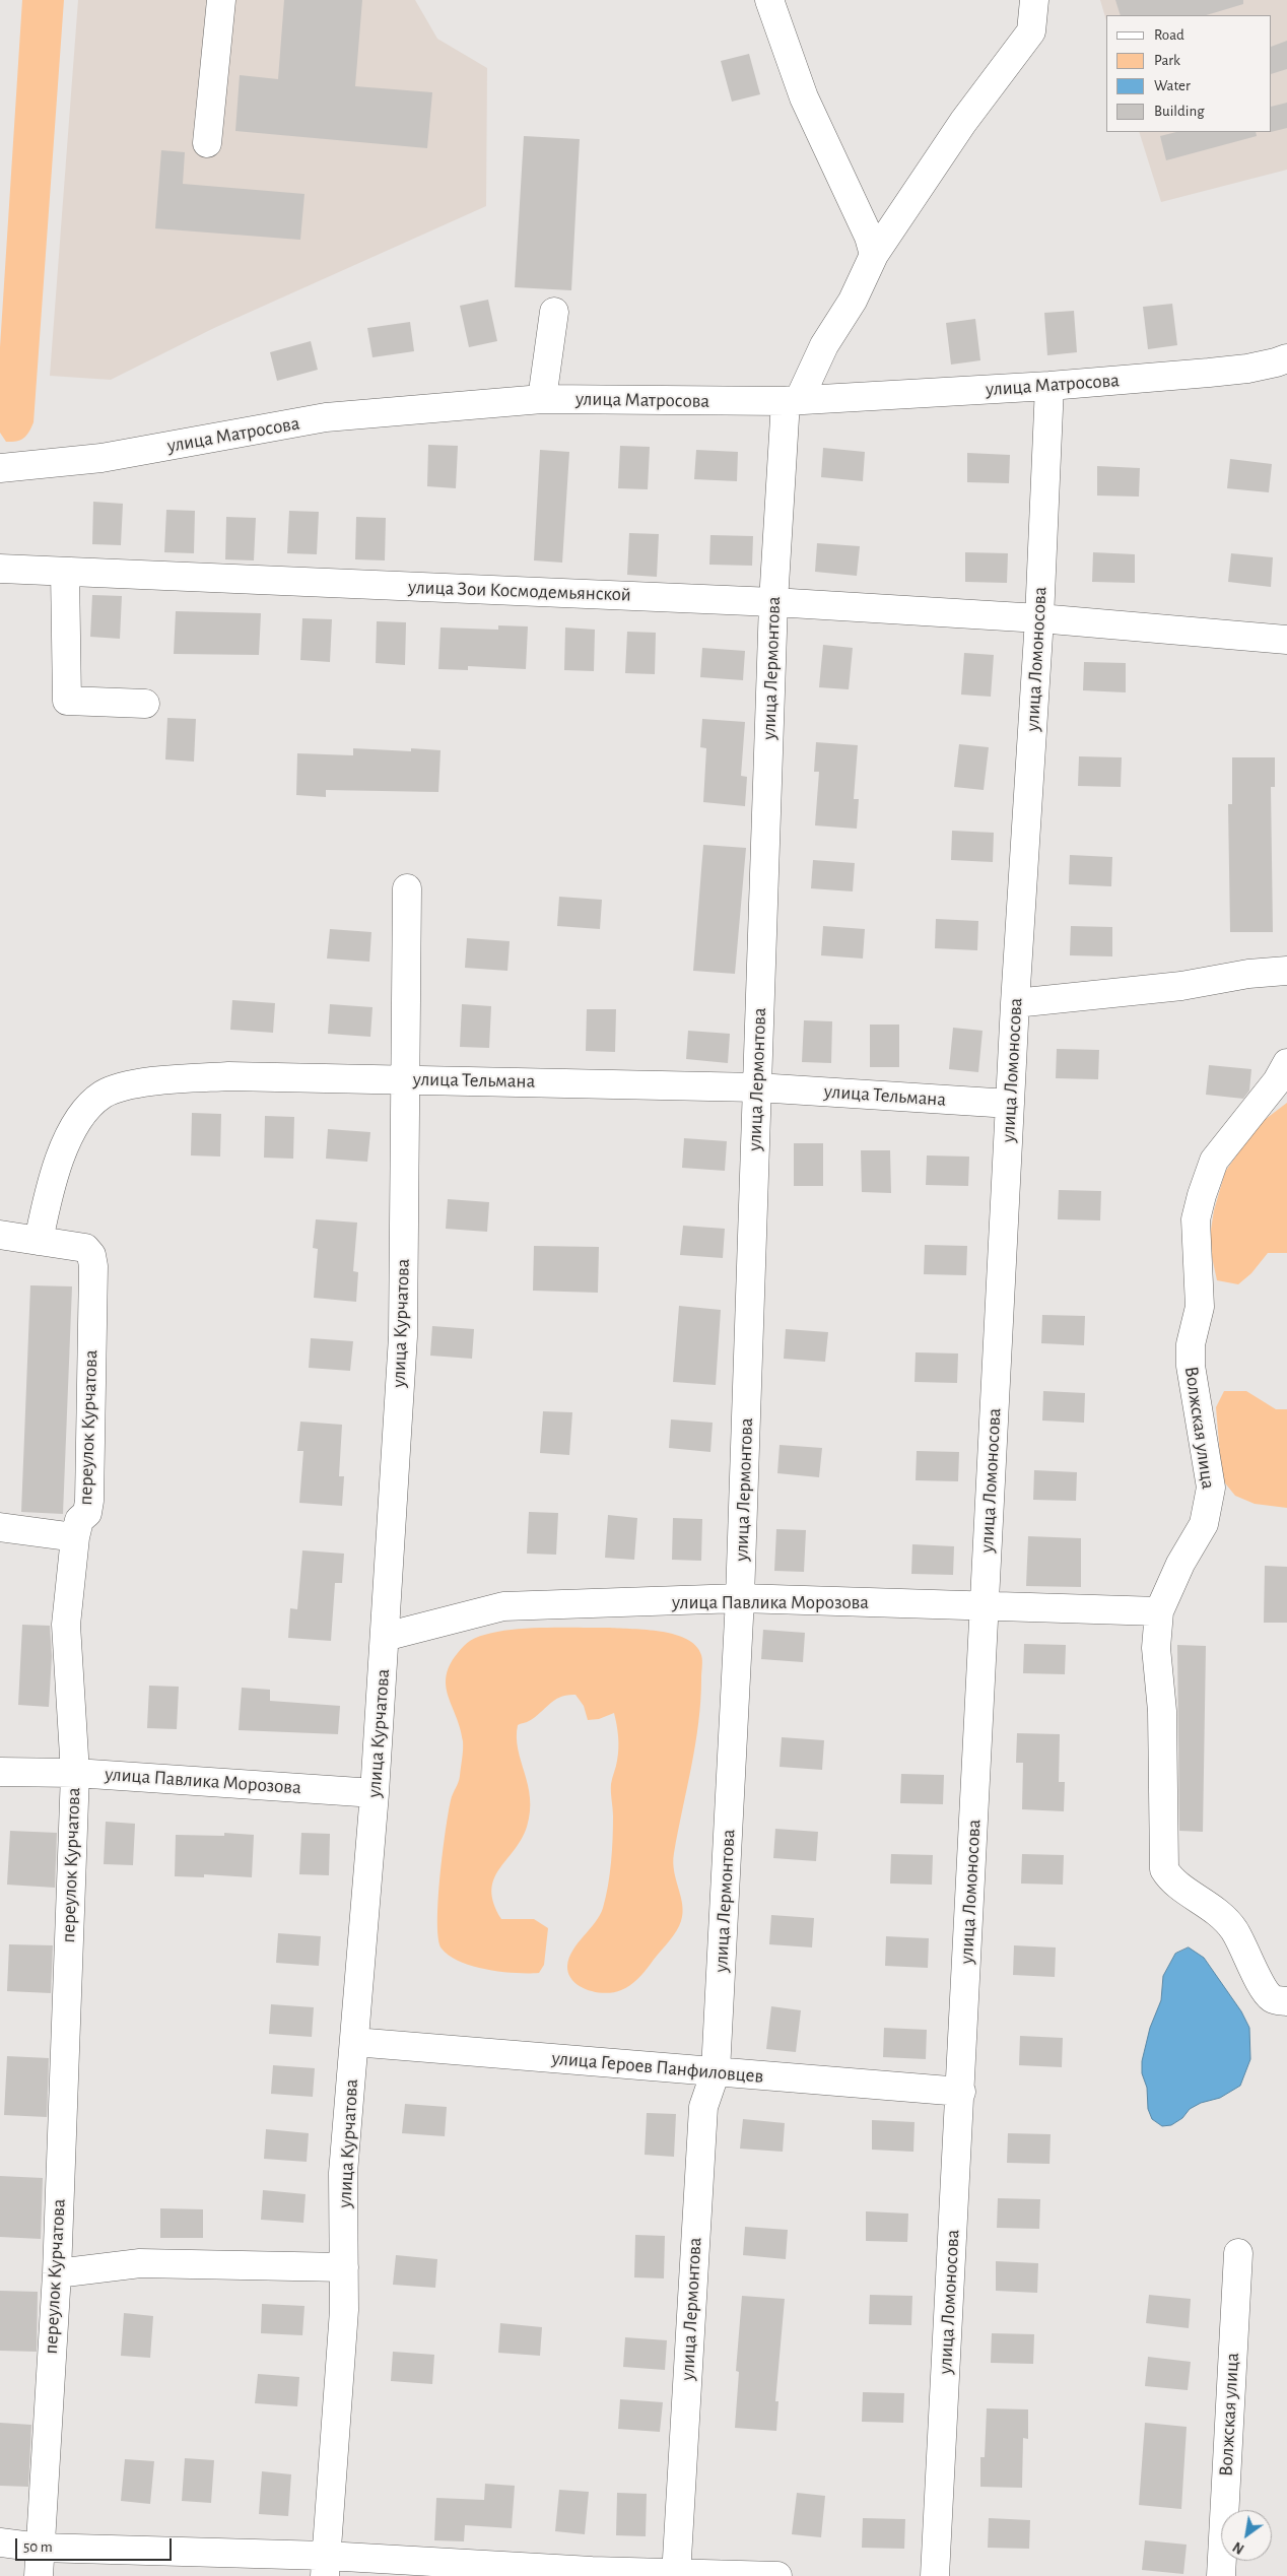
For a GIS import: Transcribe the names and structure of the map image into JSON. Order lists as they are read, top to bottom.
{
  "streets": {
    "street": [
      "улица Матросова",
      "улица Зои Космодемьянской",
      "улица Ломоносова",
      "улица Лермонтова",
      "улица Тельмана",
      "улица Курчатова",
      "переулок Курчатова",
      "Волжская улица",
      "улица Павлика Морозова",
      "улица Героев Панфиловцев"
    ]
  },
  "crossings": [
    ["улица Матросова", "улица Ломоносова"],
    ["улица Матросова", "улица Лермонтова"],
    ["улица Зои Космодемьянской", "улица Ломоносова"],
    ["улица Зои Космодемьянской", "улица Лермонтова"],
    ["улица Ломоносова", "улица Тельмана"],
    ["улица Ломоносова", "улица Павлика Морозова"],
    ["улица Ломоносова", "улица Героев Панфиловцев"],
    ["улица Лермонтова", "улица Тельмана"],
    ["улица Лермонтова", "улица Павлика Морозова"],
    ["улица Лермонтова", "улица Героев Панфиловцев"],
    ["улица Тельмана", "улица Курчатова"],
    ["улица Тельмана", "переулок Курчатова"],
    ["улица Курчатова", "улица Павлика Морозова"],
    ["улица Курчатова", "улица Героев Панфиловцев"],
    ["переулок Курчатова", "улица Павлика Морозова"],
    ["Волжская улица", "улица Павлика Морозова"]
  ],
  "legend": [
    "Road",
    "Park",
    "Water",
    "Building"
  ],
  "scale_bar": "50 m",
  "north": "bottom left"
}
